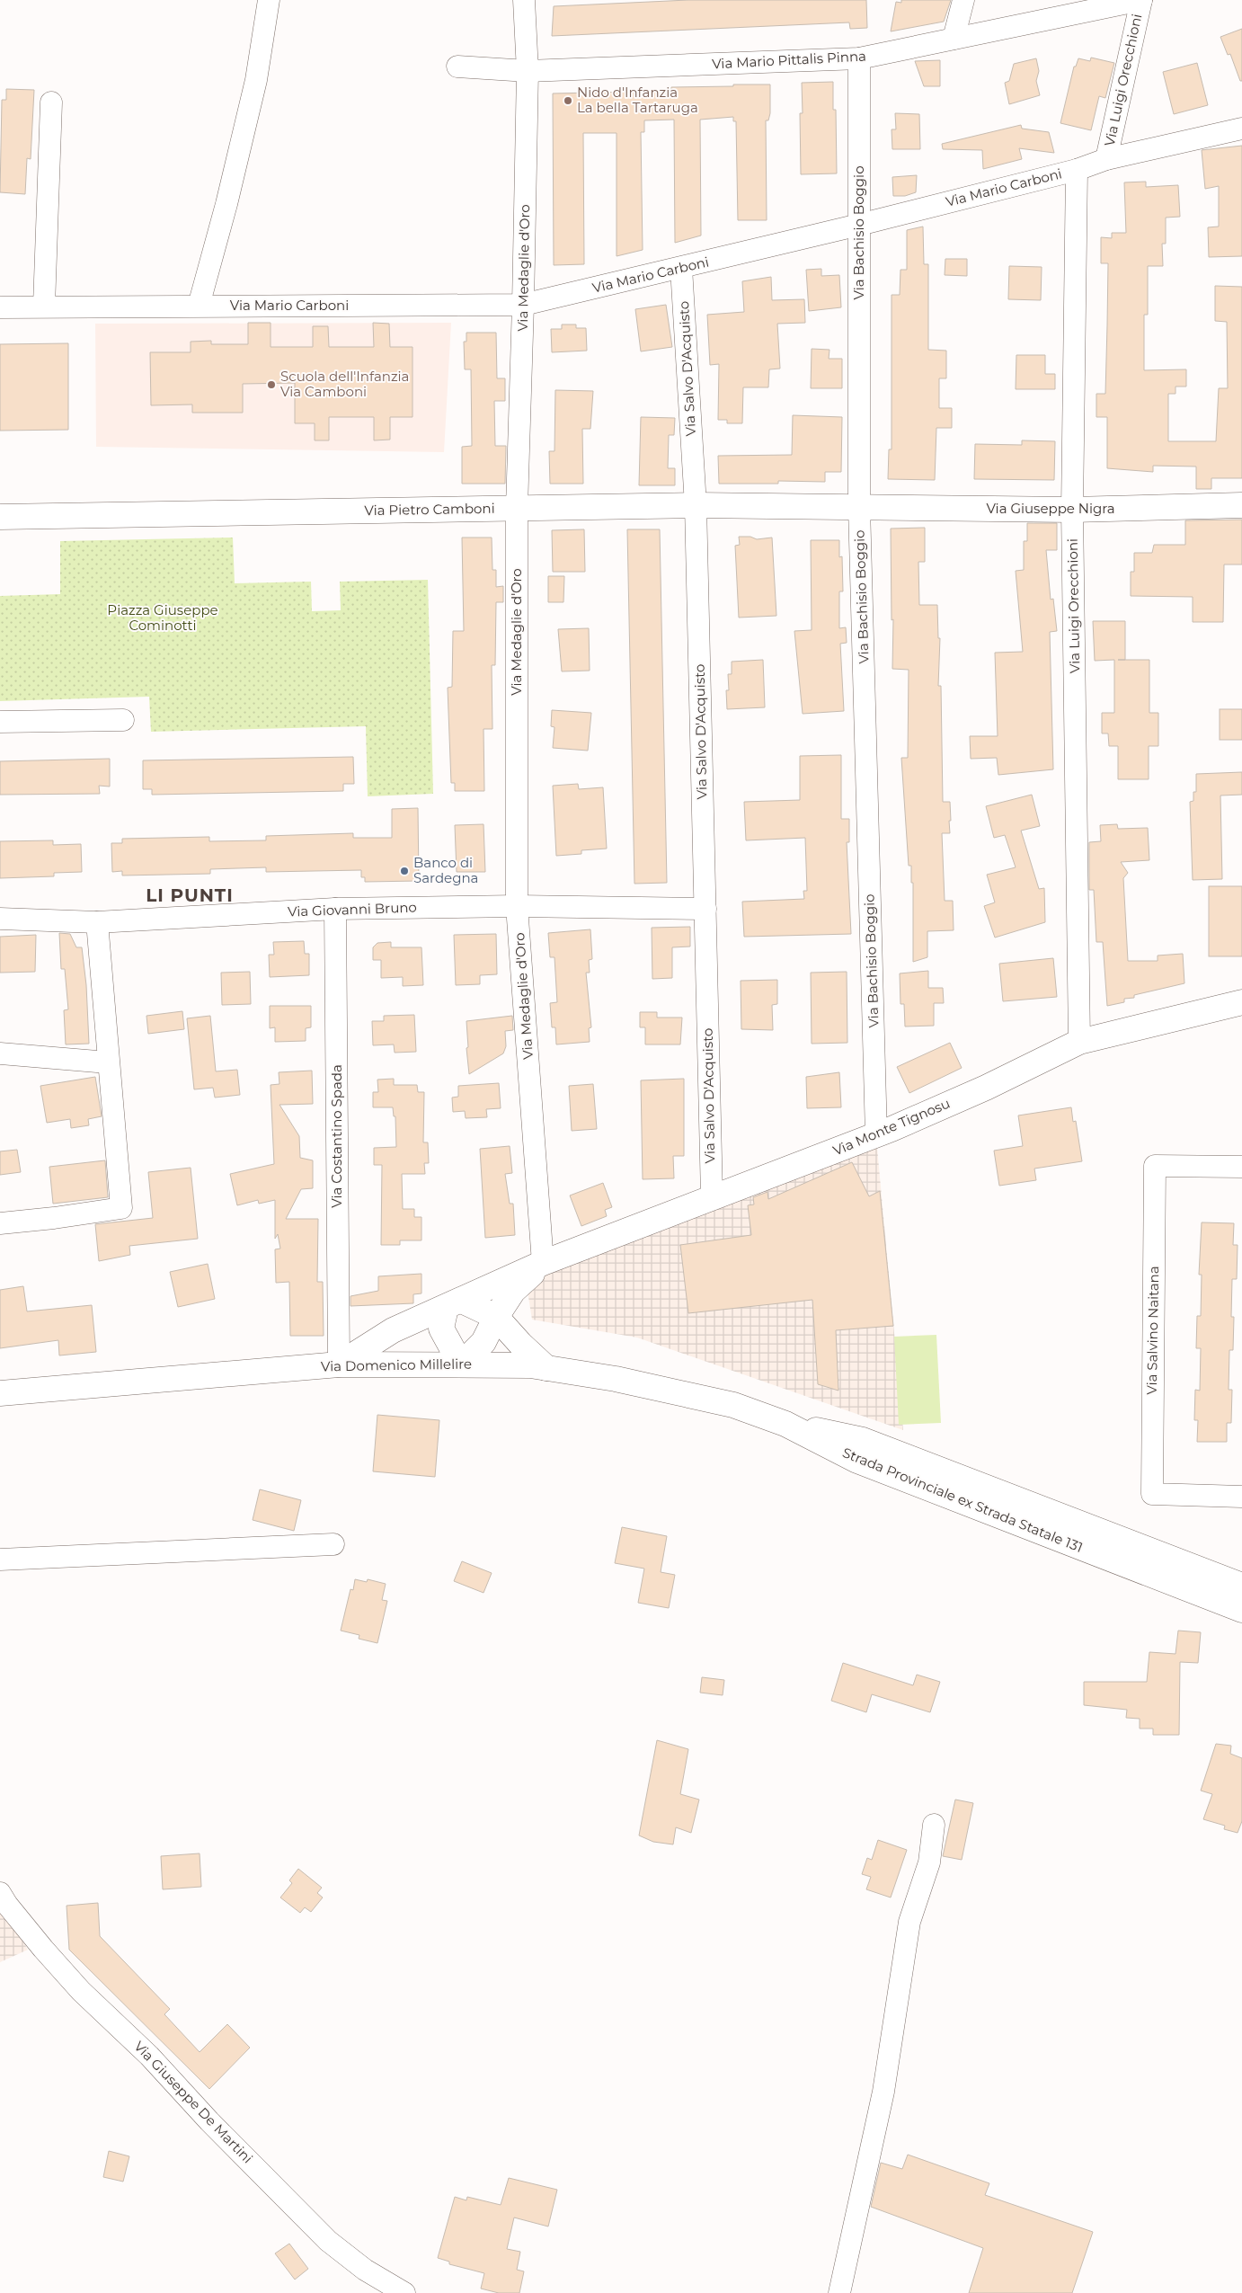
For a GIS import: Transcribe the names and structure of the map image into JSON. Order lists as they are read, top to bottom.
{
  "streets": {
    "street": [
      "Via Mario Pittalis Pinna",
      "Via Luigi Orecchioni",
      "Via Mario Carboni",
      "Via Bachisio Boggio",
      "Via Medaglie d'Oro",
      "Via Salvo D'Acquisto",
      "Via Giuseppe Nigra",
      "Via Pietro Camboni",
      "Via Giovanni Bruno",
      "Via Monte Tignosu",
      "Via Costantino Spada",
      "Via Salvino Naitana",
      "Via Domenico Millelire",
      "Strada Provinciale ex Strada Statale 131",
      "Via Giuseppe De Martini"
    ]
  },
  "crossings": [
    ["Via Mario Pittalis Pinna", "Via Luigi Orecchioni"],
    ["Via Mario Pittalis Pinna", "Via Bachisio Boggio"],
    ["Via Mario Pittalis Pinna", "Via Medaglie d'Oro"],
    ["Via Luigi Orecchioni", "Via Mario Carboni"],
    ["Via Luigi Orecchioni", "Via Giuseppe Nigra"],
    ["Via Luigi Orecchioni", "Via Monte Tignosu"],
    ["Via Mario Carboni", "Via Bachisio Boggio"],
    ["Via Mario Carboni", "Via Medaglie d'Oro"],
    ["Via Mario Carboni", "Via Salvo D'Acquisto"],
    ["Via Bachisio Boggio", "Via Giuseppe Nigra"],
    ["Via Bachisio Boggio", "Via Pietro Camboni"],
    ["Via Bachisio Boggio", "Via Monte Tignosu"],
    ["Via Medaglie d'Oro", "Via Pietro Camboni"],
    ["Via Medaglie d'Oro", "Via Giovanni Bruno"],
    ["Via Medaglie d'Oro", "Via Monte Tignosu"],
    ["Via Salvo D'Acquisto", "Via Pietro Camboni"],
    ["Via Salvo D'Acquisto", "Via Giovanni Bruno"],
    ["Via Salvo D'Acquisto", "Via Monte Tignosu"],
    ["Via Giuseppe Nigra", "Via Pietro Camboni"],
    ["Via Giovanni Bruno", "Via Costantino Spada"],
    ["Via Monte Tignosu", "Via Costantino Spada"],
    ["Via Monte Tignosu", "Via Domenico Millelire"],
    ["Via Costantino Spada", "Via Domenico Millelire"],
    ["Via Domenico Millelire", "Strada Provinciale ex Strada Statale 131"]
  ],
  "districts": ["LI PUNTI"],
  "parks": ["Piazza Giuseppe Cominotti"],
  "places": ["Nido d'Infanzia La bella Tartaruga", "Scuola dell'Infanzia Via Camboni", "Banco di Sardegna"]
}
